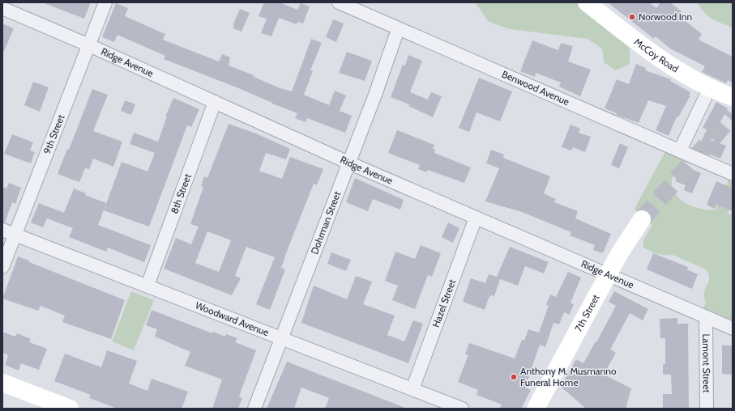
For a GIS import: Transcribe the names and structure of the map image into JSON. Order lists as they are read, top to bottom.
{
  "streets": {
    "street": [
      "McCoy Road",
      "Ridge Avenue",
      "Benwood Avenue",
      "9th Street",
      "8th Street",
      "Dohrman Street",
      "Hazel Street",
      "7th Street",
      "Woodward Avenue",
      "Lamont Street"
    ]
  },
  "crossings": [
    ["Ridge Avenue", "9th Street"],
    ["Ridge Avenue", "8th Street"],
    ["Ridge Avenue", "Dohrman Street"],
    ["Ridge Avenue", "Hazel Street"],
    ["Ridge Avenue", "7th Street"],
    ["Ridge Avenue", "Lamont Street"],
    ["9th Street", "Woodward Avenue"],
    ["8th Street", "Woodward Avenue"],
    ["Dohrman Street", "Woodward Avenue"],
    ["Hazel Street", "Woodward Avenue"]
  ],
  "places": ["Norwood Inn", "Anthony M. Musmanno Funeral Home"]
}
